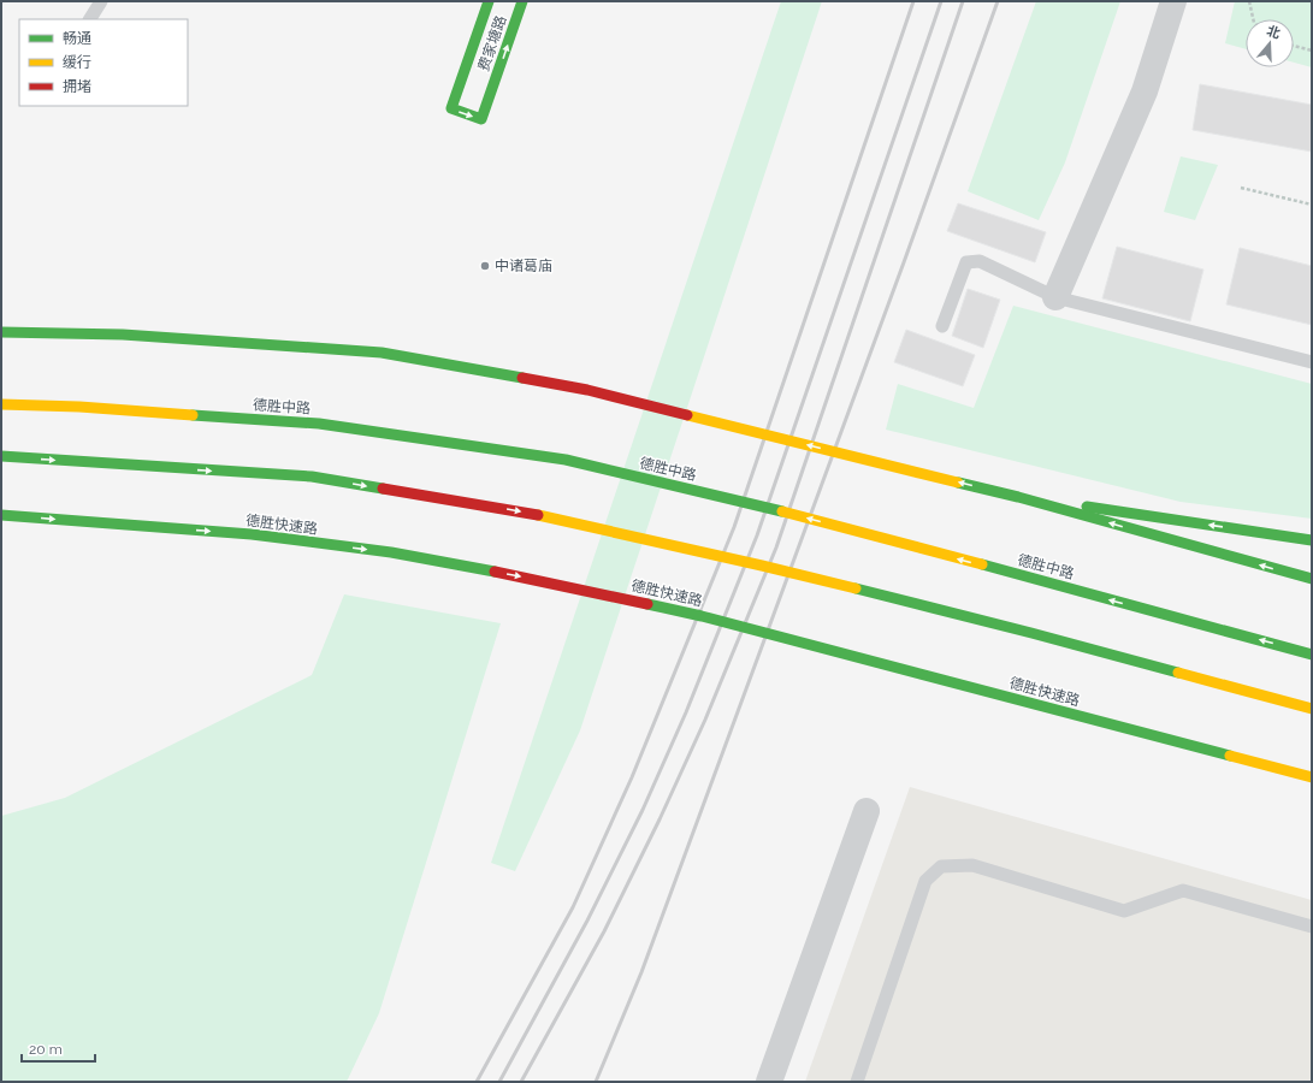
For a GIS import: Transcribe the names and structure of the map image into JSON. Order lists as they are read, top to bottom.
{
  "streets": {
    "main road": ["费家塘路", "德胜中路", "德胜快速路"]
  },
  "places": ["中诸葛庙"],
  "legend": ["畅通", "缓行", "拥堵"],
  "scale_bar": "20 m",
  "north": "top"
}
